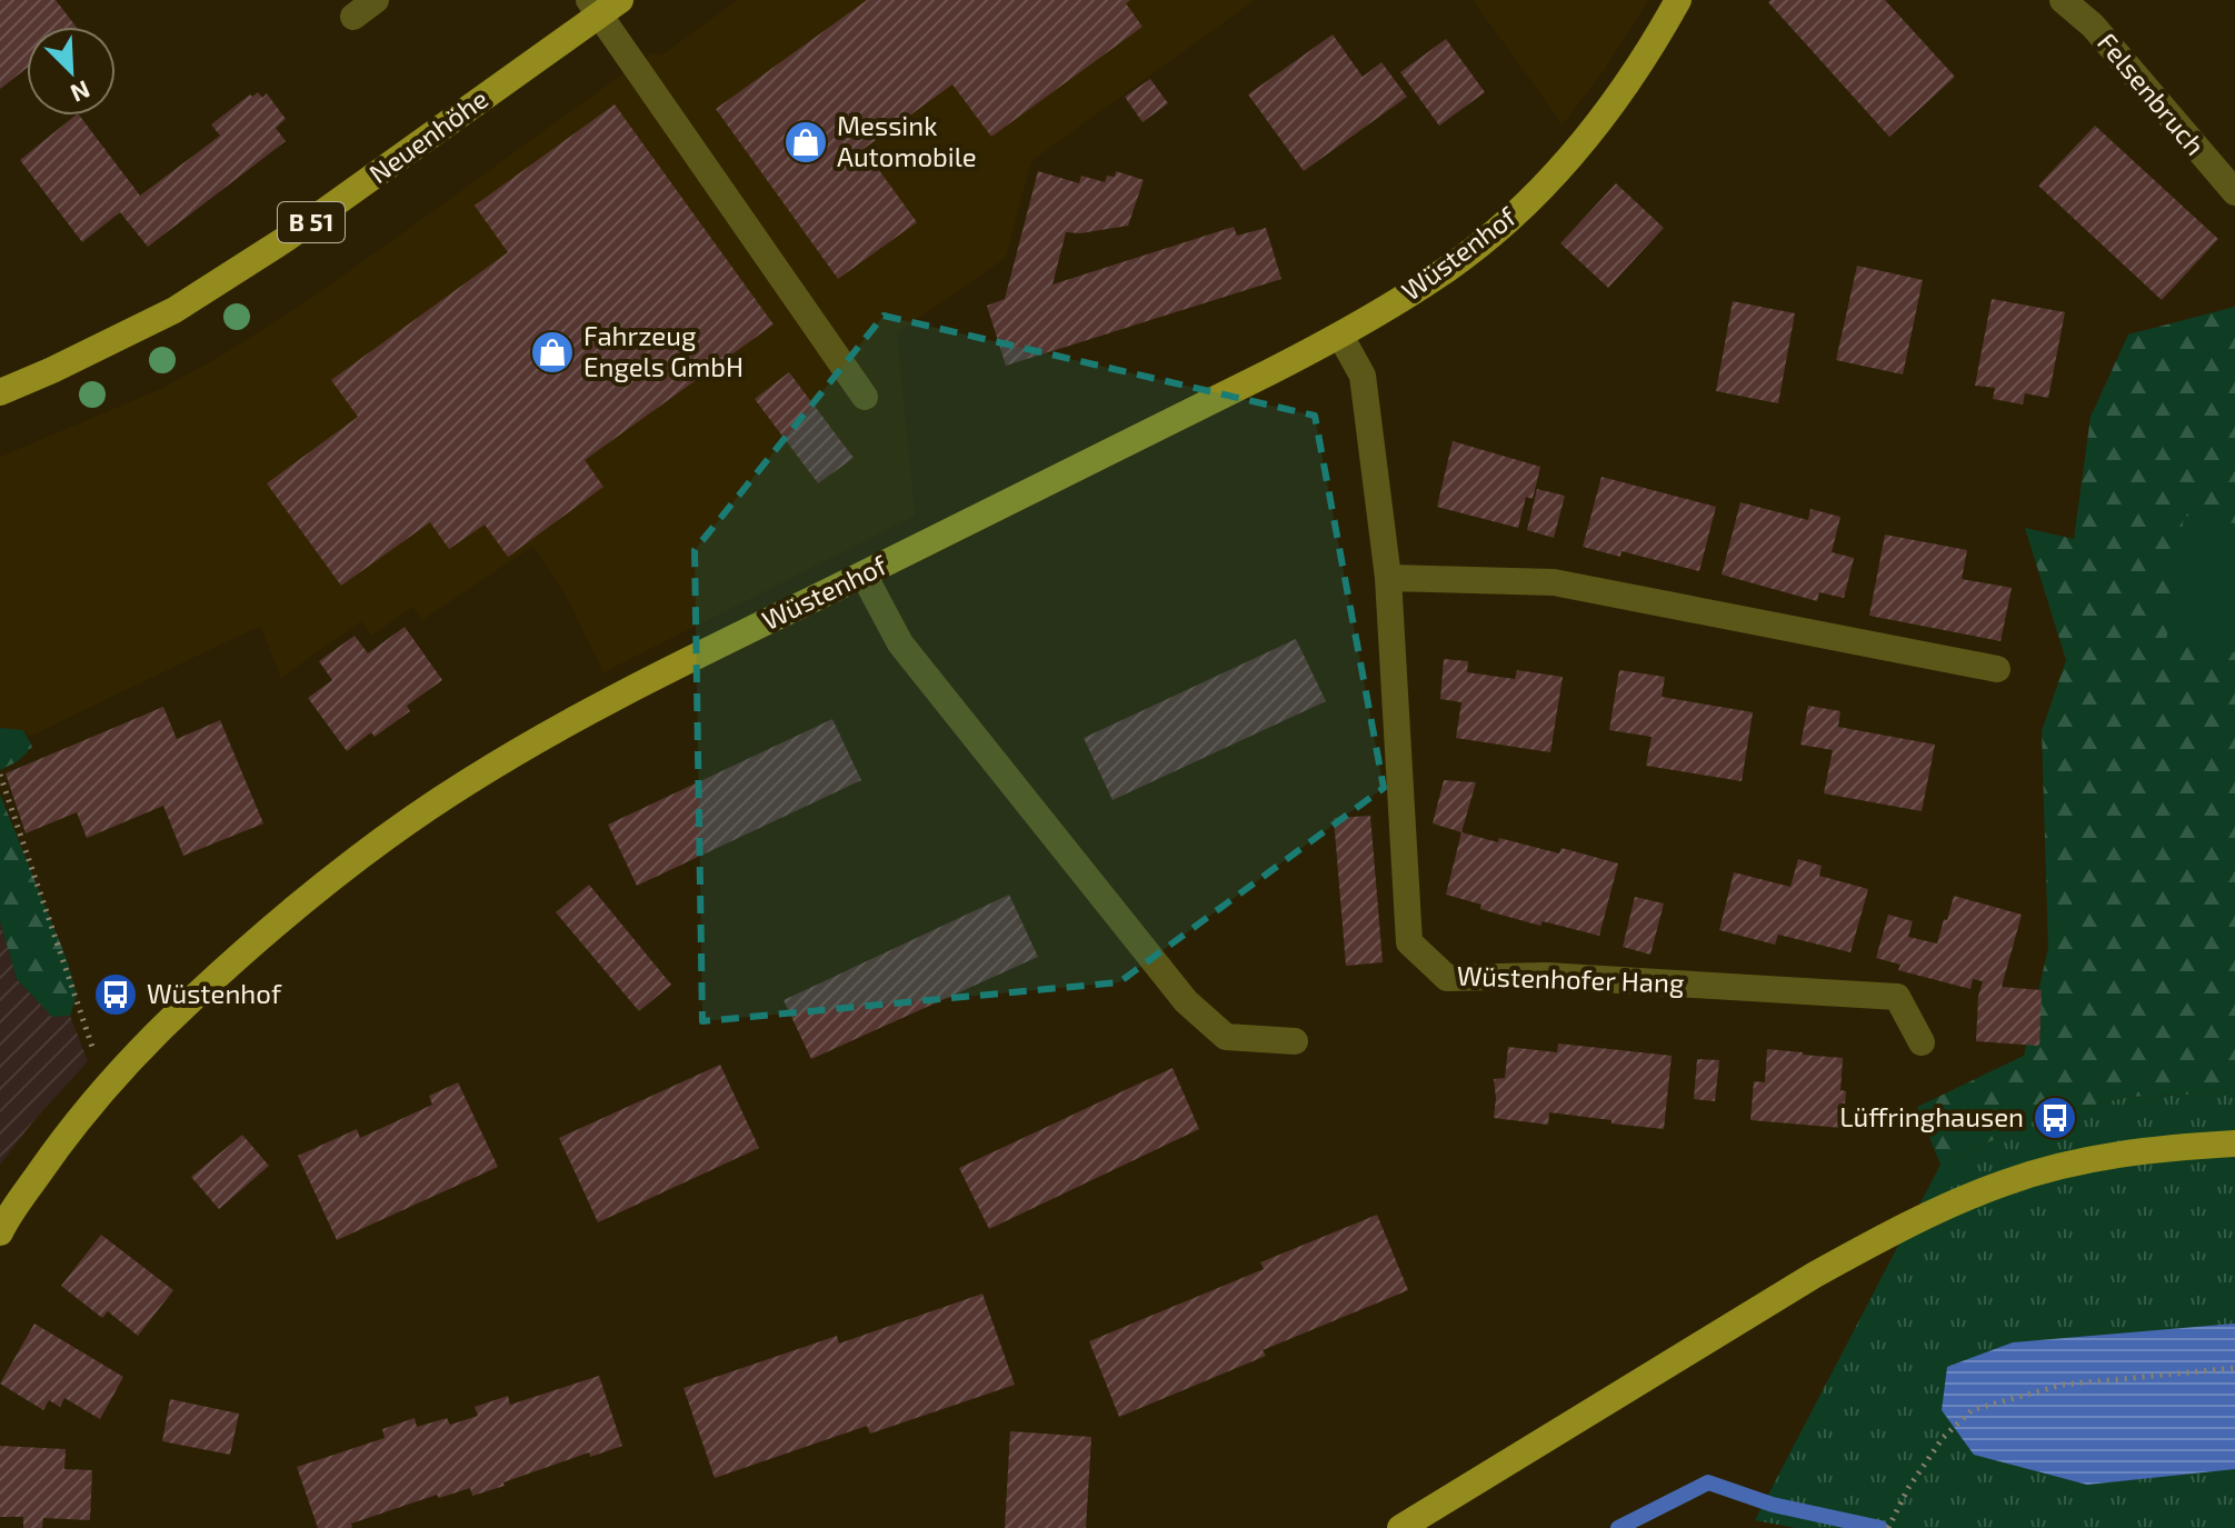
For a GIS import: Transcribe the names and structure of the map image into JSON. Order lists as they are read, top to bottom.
{
  "streets": {
    "main road": ["Neuenhöhe", "B 51", "Wüstenhof"],
    "street": ["Felsenbruch", "Wüstenhofer Hang"]
  },
  "crossings": [
    ["Wüstenhof", "Wüstenhofer Hang"]
  ],
  "places": {
    "shop": ["Messink Automobile", "Fahrzeug Engels GmbH"],
    "bus stop": ["Wüstenhof", "Lüffringhausen"]
  },
  "north": "bottom right"
}
